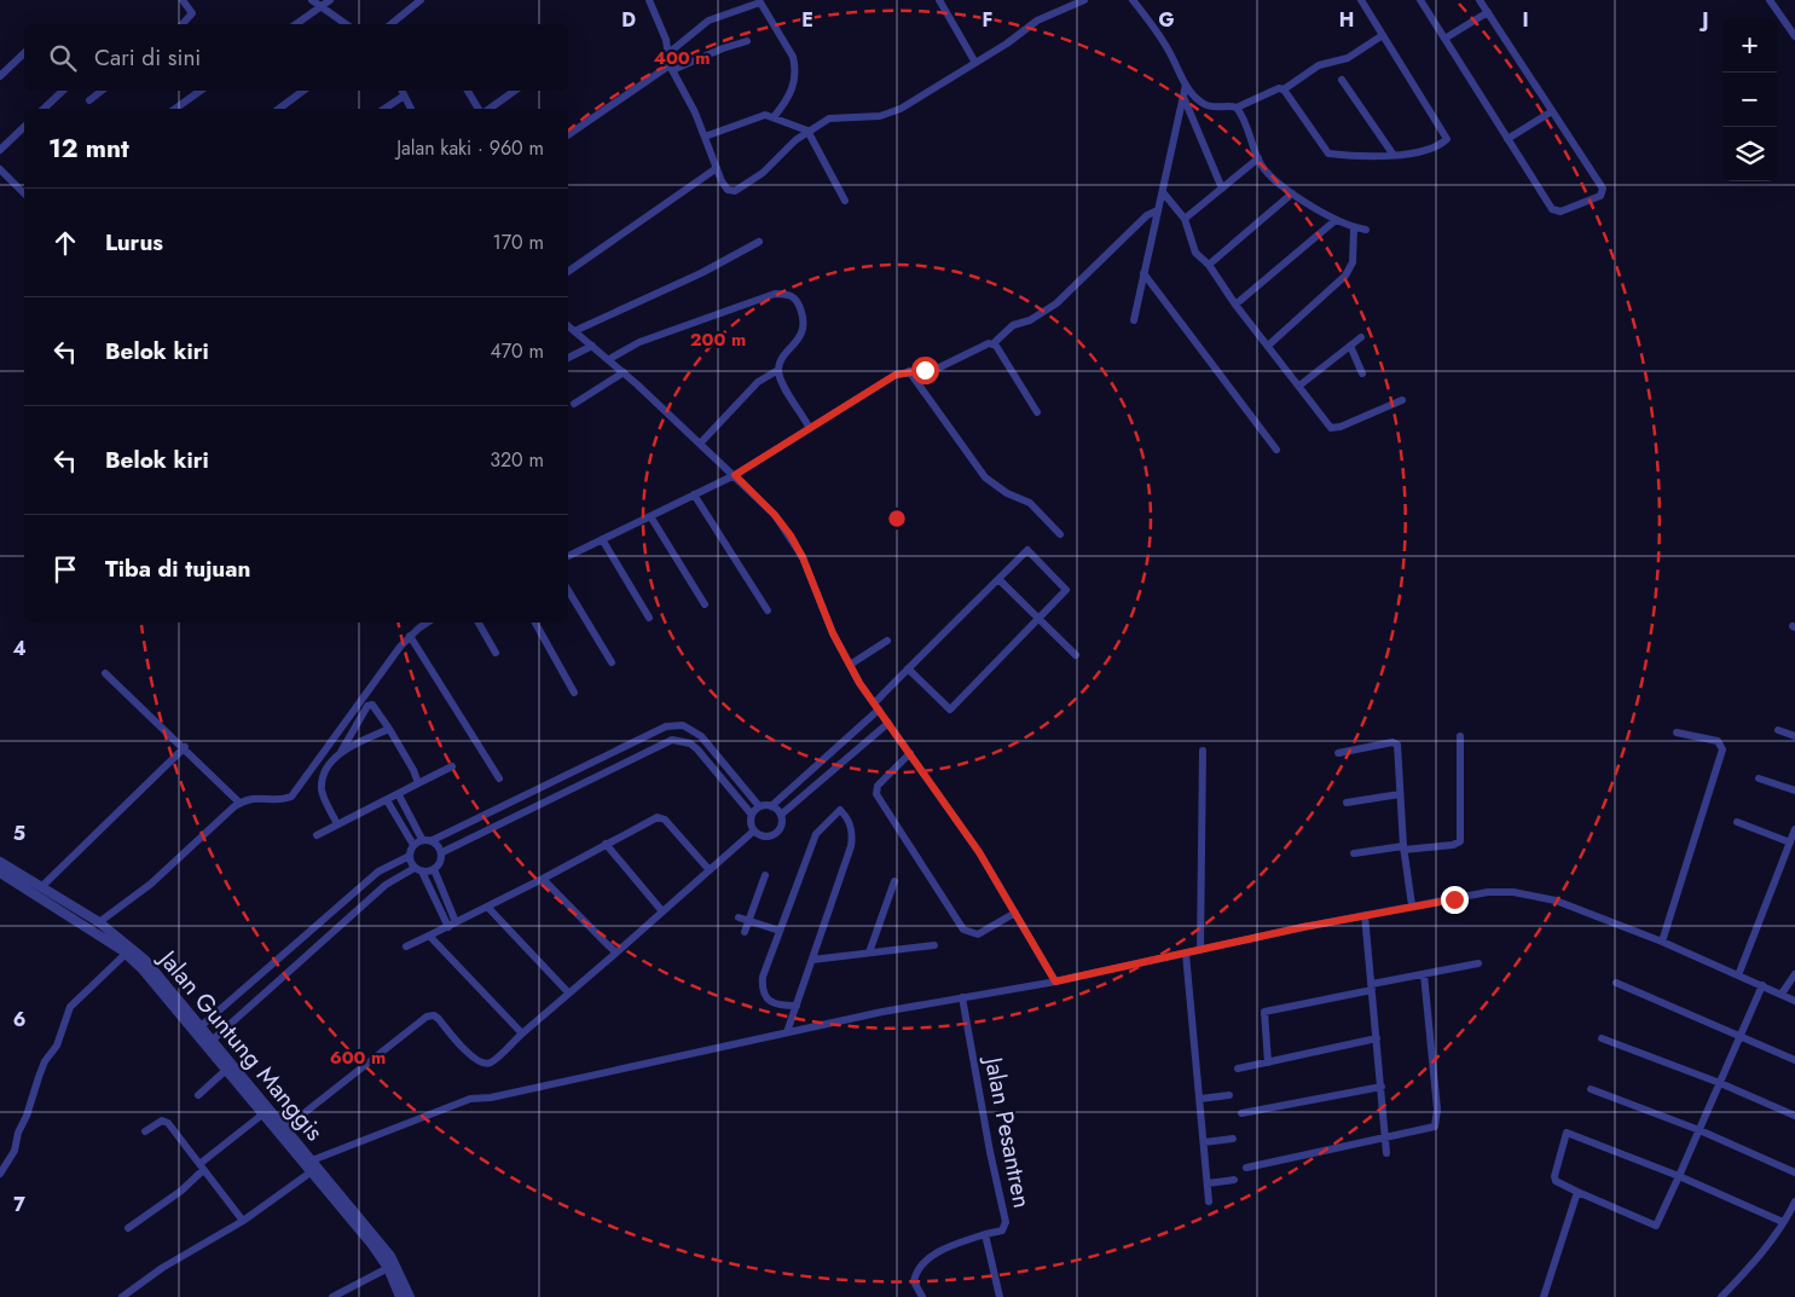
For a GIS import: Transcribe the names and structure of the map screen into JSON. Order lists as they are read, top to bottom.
{
  "streets": {
    "street": ["Jalan Guntung Manggis", "Jalan Pesantren"]
  },
  "page": {
    "map_buttons": ["+", "−"],
    "search": "Cari di sini",
    "heading": ["12 mnt", "Jalan kaki · 960 m"],
    "list": [
      ["Lurus", "170 m"],
      ["Belok kiri", "470 m"],
      ["Belok kiri", "320 m"],
      "Tiba di tujuan"
    ]
  },
  "grid": {
    "columns": [
      "D",
      "E",
      "F",
      "G",
      "H",
      "I",
      "J"
    ],
    "rows": [
      "4",
      "5",
      "6",
      "7"
    ]
  },
  "rings": ["400 m", "200 m", "600 m"]
}
